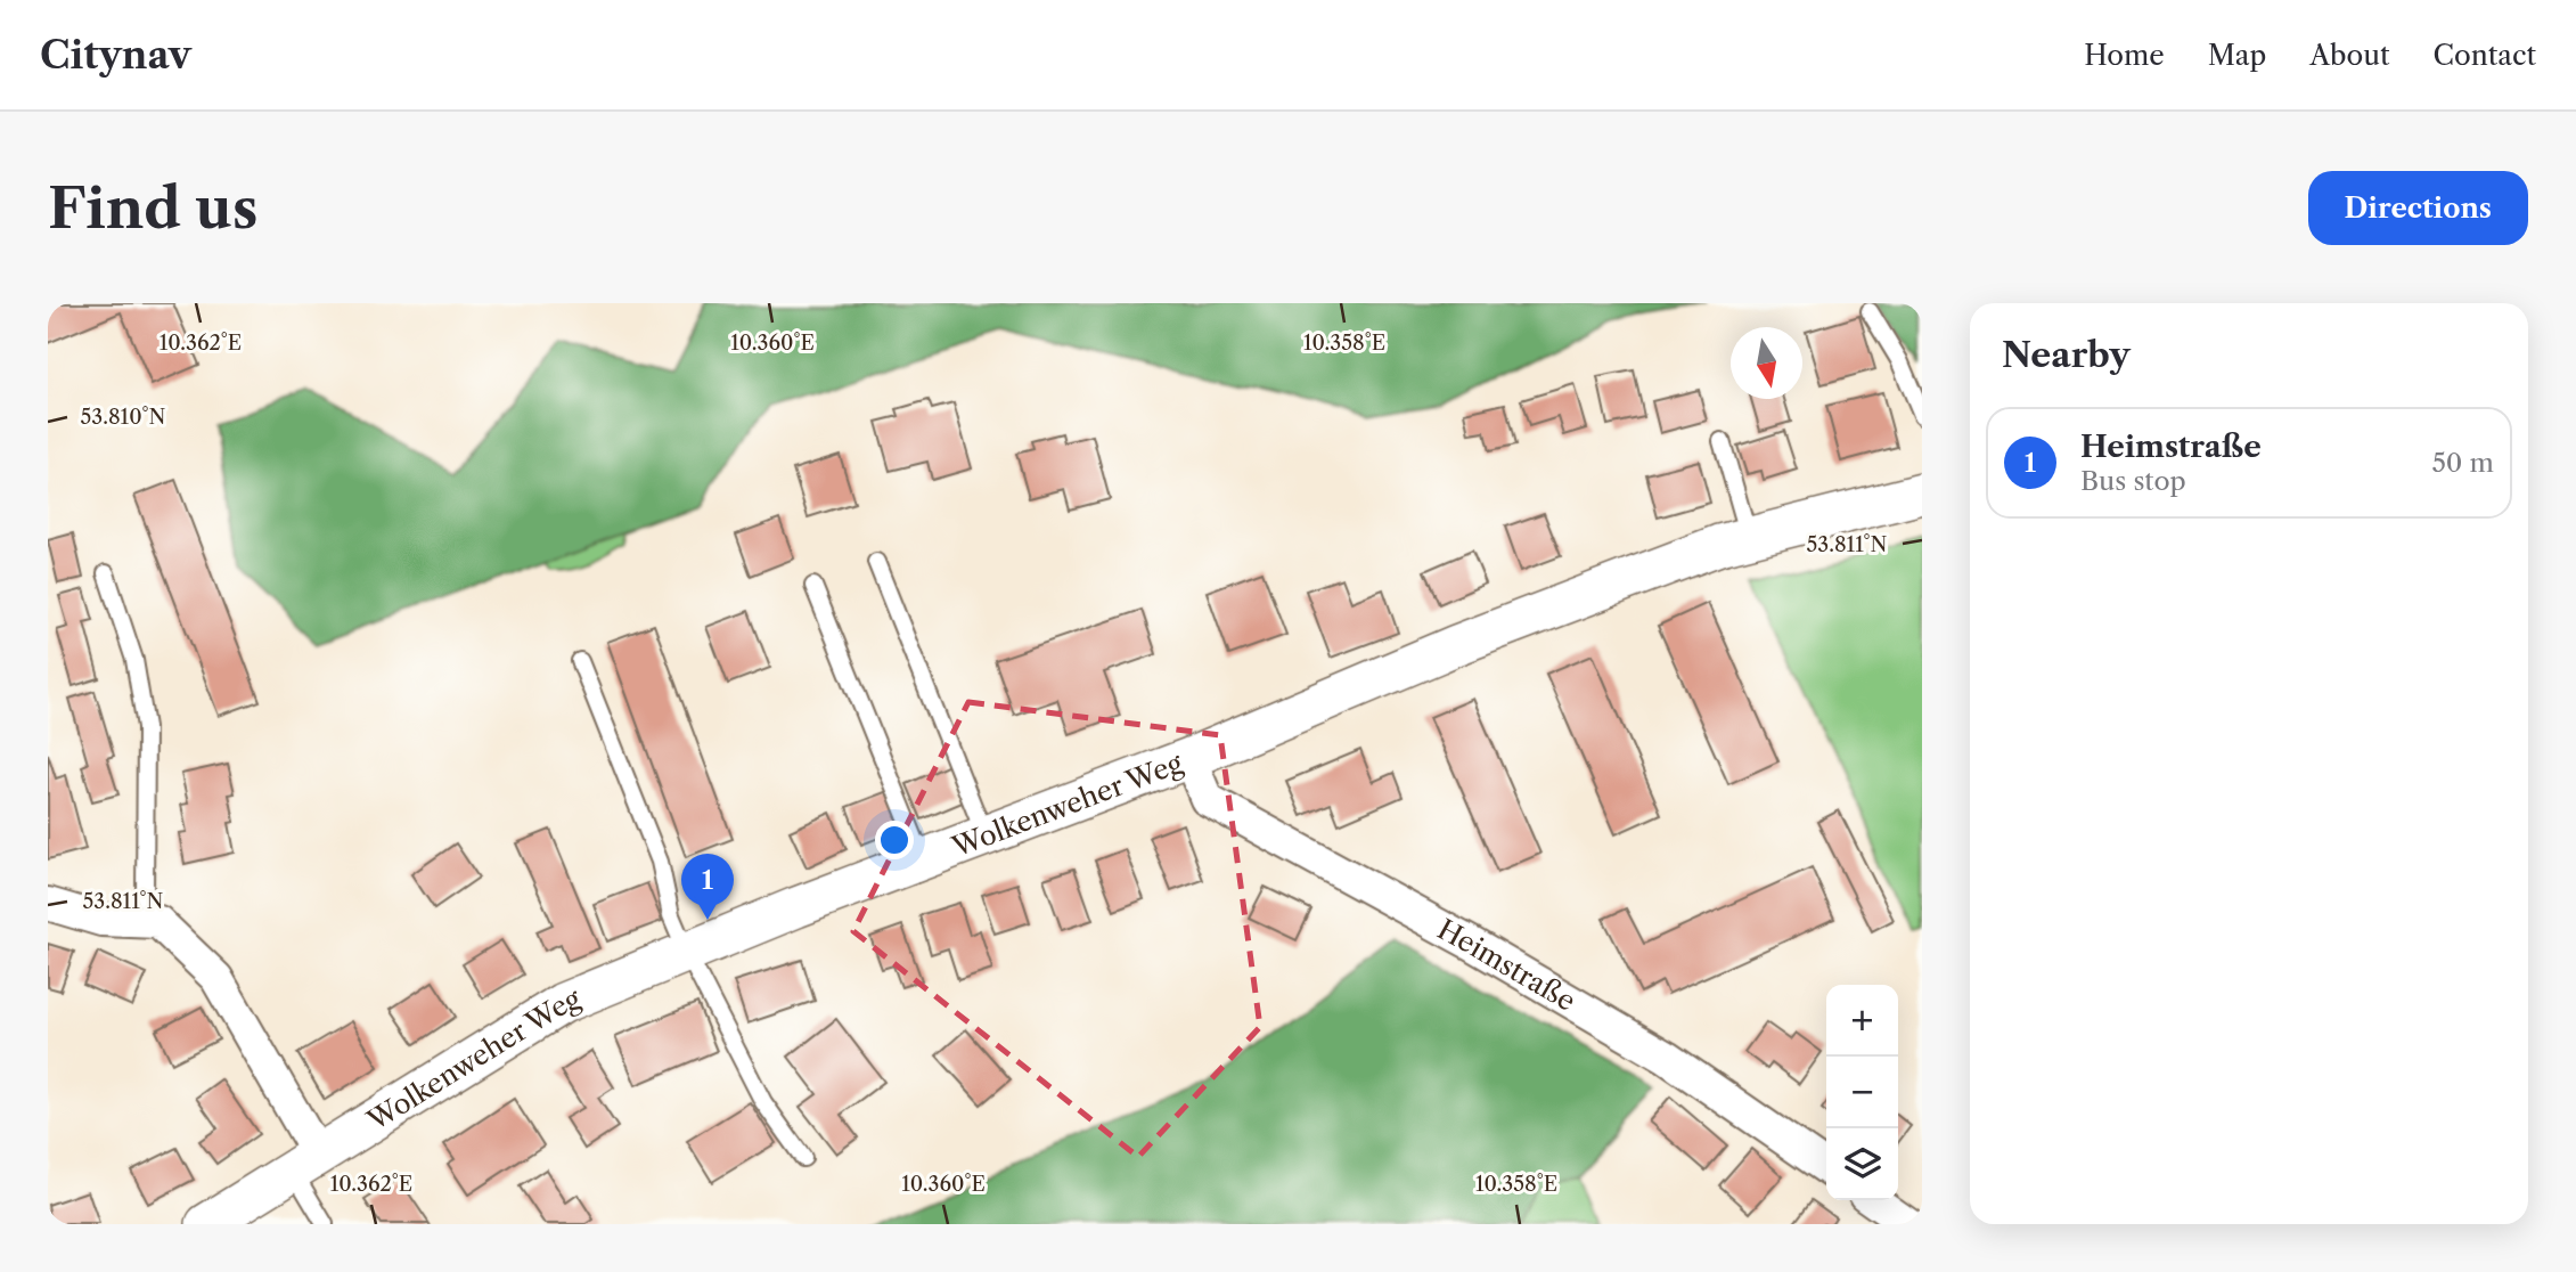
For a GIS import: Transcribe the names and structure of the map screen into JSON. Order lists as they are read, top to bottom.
{
  "streets": {
    "street": ["Wolkenweher Weg", "Heimstraße"]
  },
  "crossings": [
    ["Wolkenweher Weg", "Heimstraße"]
  ],
  "north": "bottom",
  "page": {
    "header": "Citynav",
    "nav": [
      "Home",
      "Map",
      "About",
      "Contact"
    ],
    "buttons": "Directions",
    "title": "Find us",
    "heading": "Nearby",
    "list": [
      {
        "mark": "1",
        "name": "Heimstraße",
        "note": "Bus stop",
        "value": "50 m"
      }
    ],
    "pins": "1",
    "map_buttons": ["+", "−"]
  },
  "coordinates": [
    "10.362°E",
    "10.360°E",
    "10.358°E",
    "53.810°N",
    "53.811°N"
  ]
}
